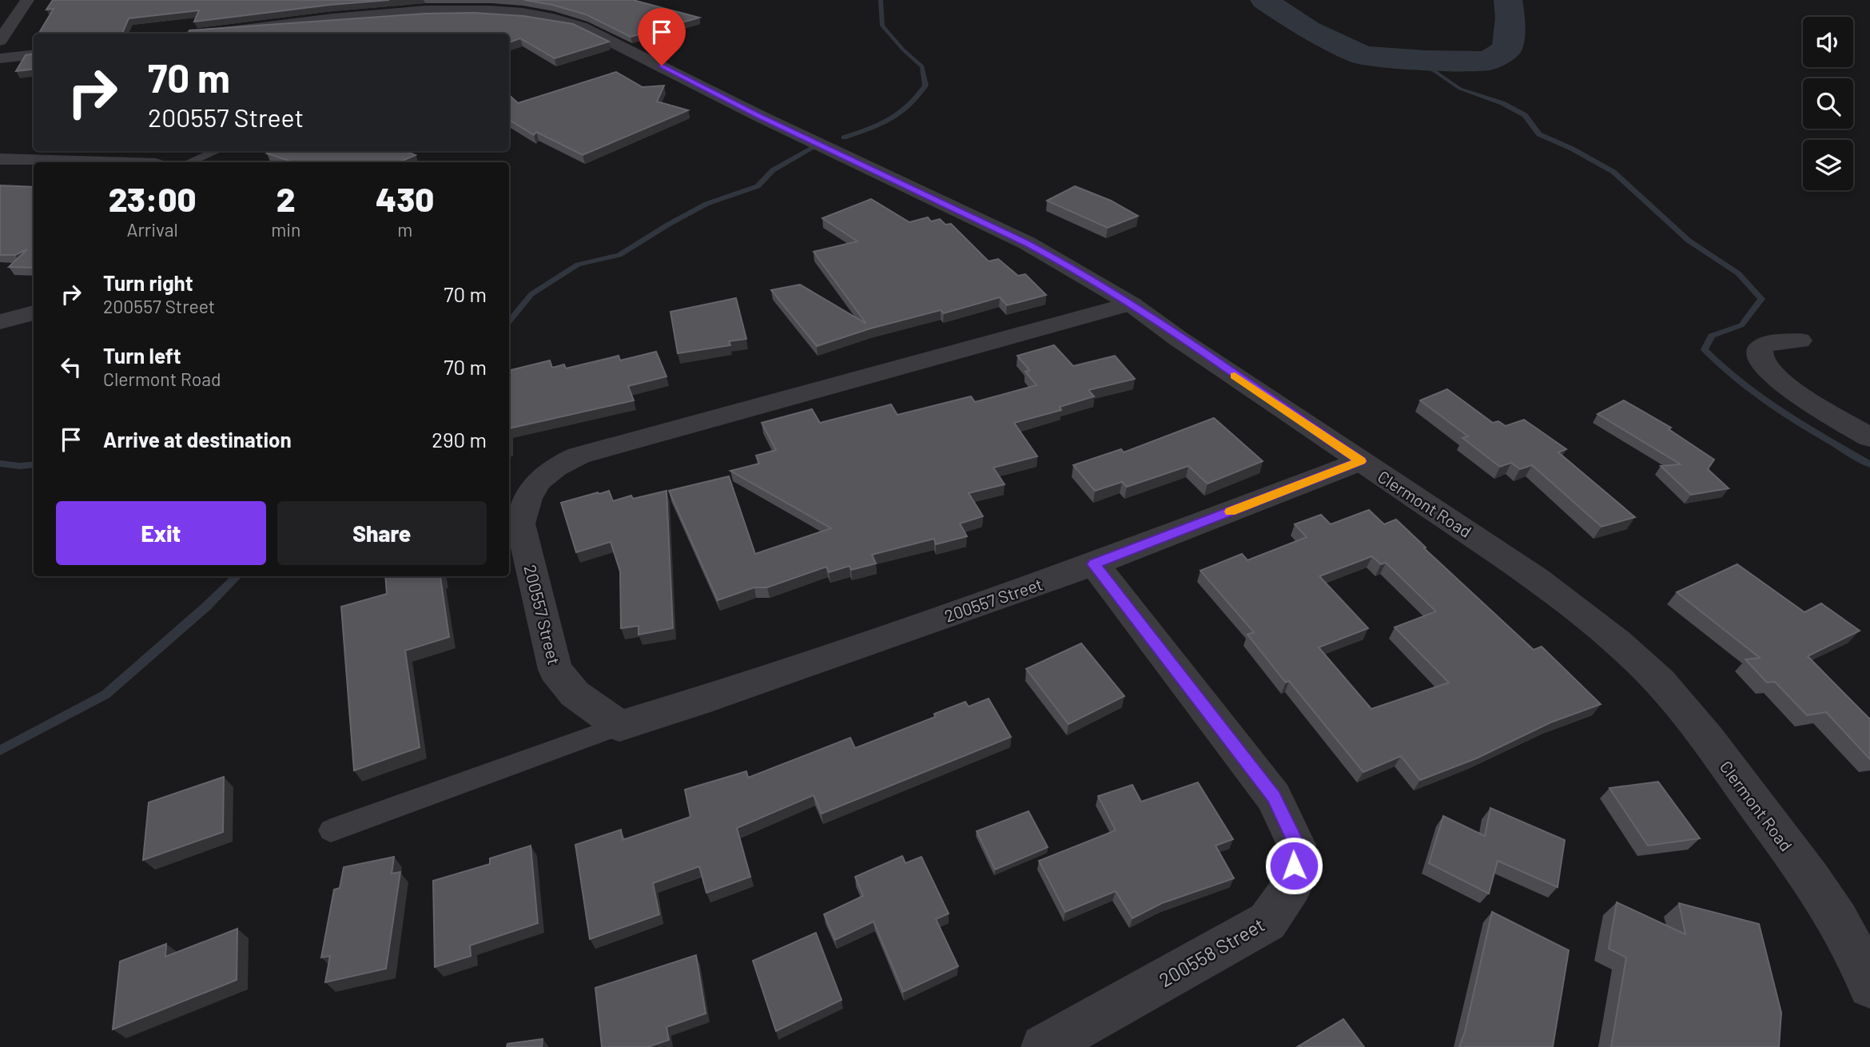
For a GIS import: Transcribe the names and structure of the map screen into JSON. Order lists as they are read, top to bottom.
{
  "streets": {
    "street": ["Clermont Road", "200557 Street", "200558 Street"]
  },
  "crossings": [
    ["Clermont Road", "200557 Street"],
    ["200557 Street", "200558 Street"]
  ],
  "page": {
    "turn": ["70 m", "200557 Street"],
    "eta": [
      "23:00",
      "Arrival",
      "2",
      "min",
      "430",
      "m"
    ],
    "list": [
      {
        "name": "Turn right",
        "note": "200557 Street",
        "value": "70 m"
      },
      {
        "name": "Turn left",
        "note": "Clermont Road",
        "value": "70 m"
      },
      {
        "name": "Arrive at destination",
        "value": "290 m"
      }
    ],
    "buttons": ["Exit", "Share"]
  }
}
